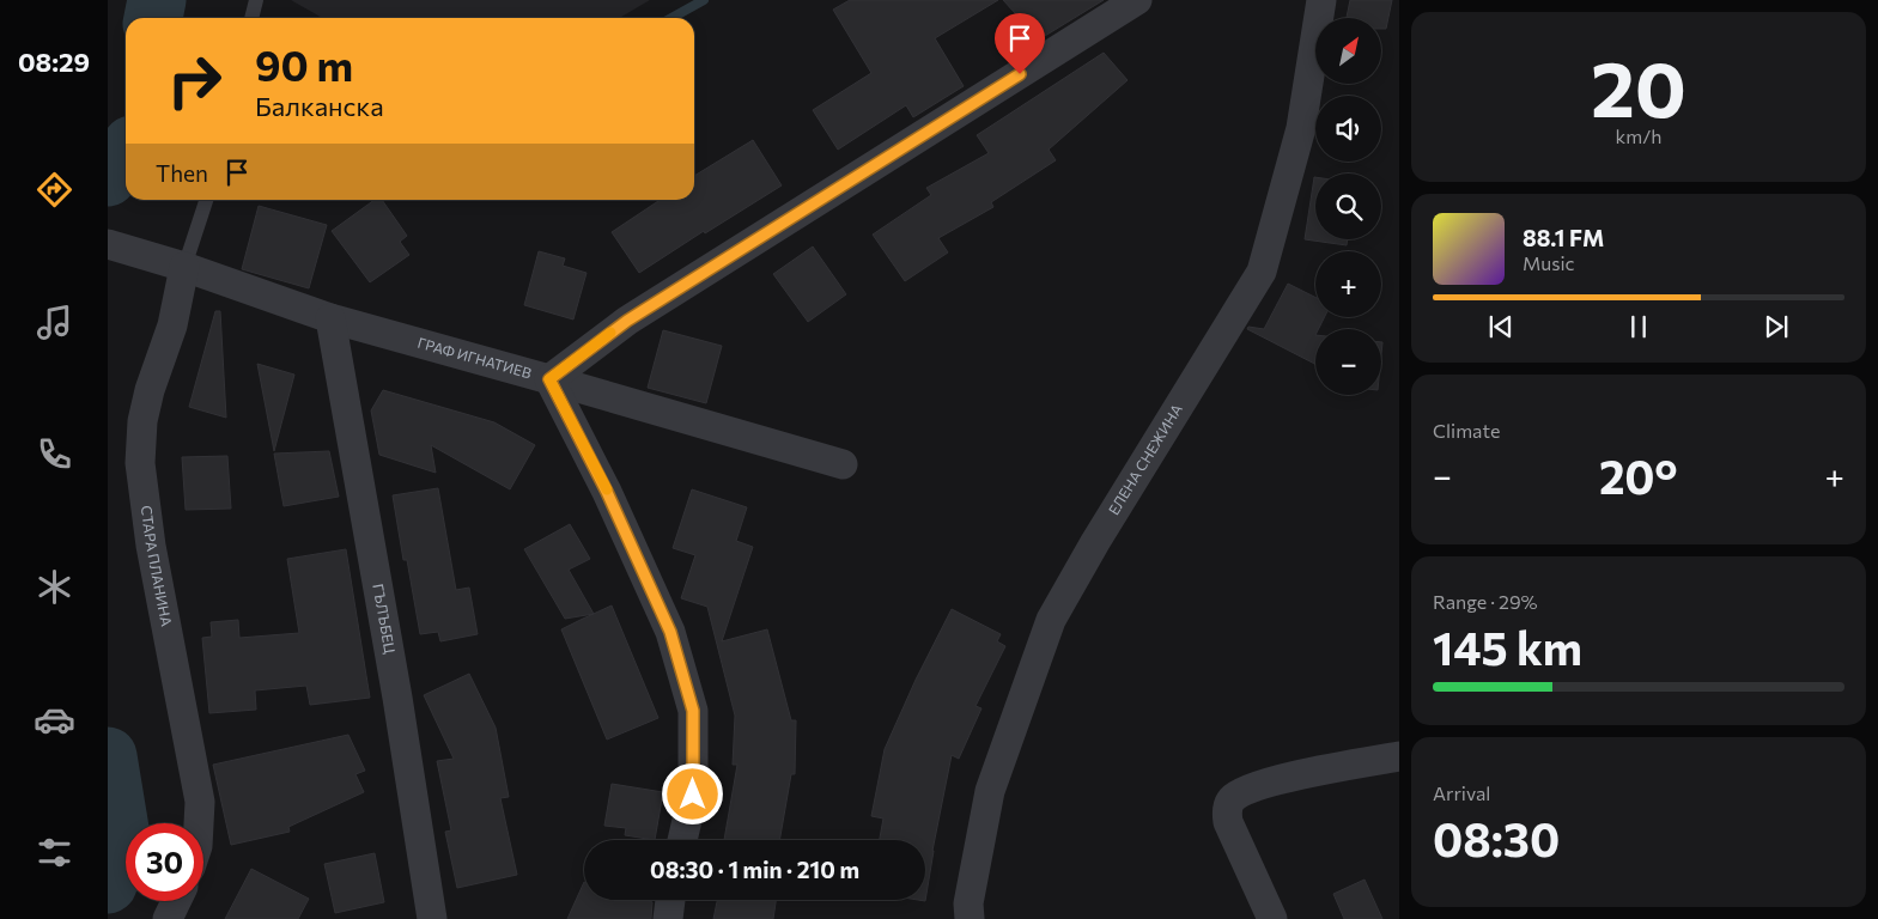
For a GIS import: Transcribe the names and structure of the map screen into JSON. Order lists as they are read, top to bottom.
{
  "streets": {
    "street": [
      "ГРАФ ИГНАТИЕВ",
      "ЕЛЕНА СНЕЖИНА",
      "СТАРА ПЛАНИНА",
      "ГЪЛЪБЕЦ"
    ]
  },
  "crossings": [
    ["ГРАФ ИГНАТИЕВ", "СТАРА ПЛАНИНА"],
    ["ГРАФ ИГНАТИЕВ", "ГЪЛЪБЕЦ"]
  ],
  "north": "top right",
  "page": {
    "tabs": "08:29",
    "tile": [
      ["20", "km/h"],
      "Climate",
      ["Range · 29%", "145 km"],
      ["Arrival", "08:30"]
    ],
    "map_buttons": ["+", "−"],
    "turn": ["90 m", "Балканска"],
    "then": "Then",
    "song": ["88.1 FM", "Music"],
    "heat": ["−", "20°", "+"],
    "limit": "30",
    "trip": "08:30 · 1 min · 210 m"
  }
}
